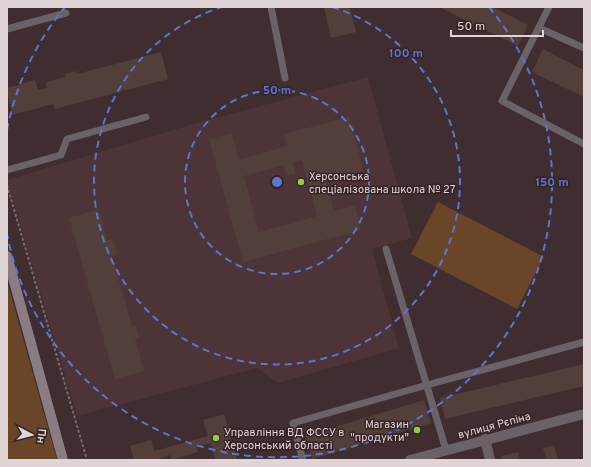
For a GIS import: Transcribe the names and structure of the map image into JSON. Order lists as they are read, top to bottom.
{
  "streets": {
    "street": ["вулиця Рєпіна"]
  },
  "places": ["Херсонська спеціалізована школа № 27", "Магазин \"продукти\"", "Управління ВД ФССУ в Херсонський області"],
  "scale_bar": "50 m",
  "north": "right",
  "rings": ["100 m", "50 m", "150 m"]
}
